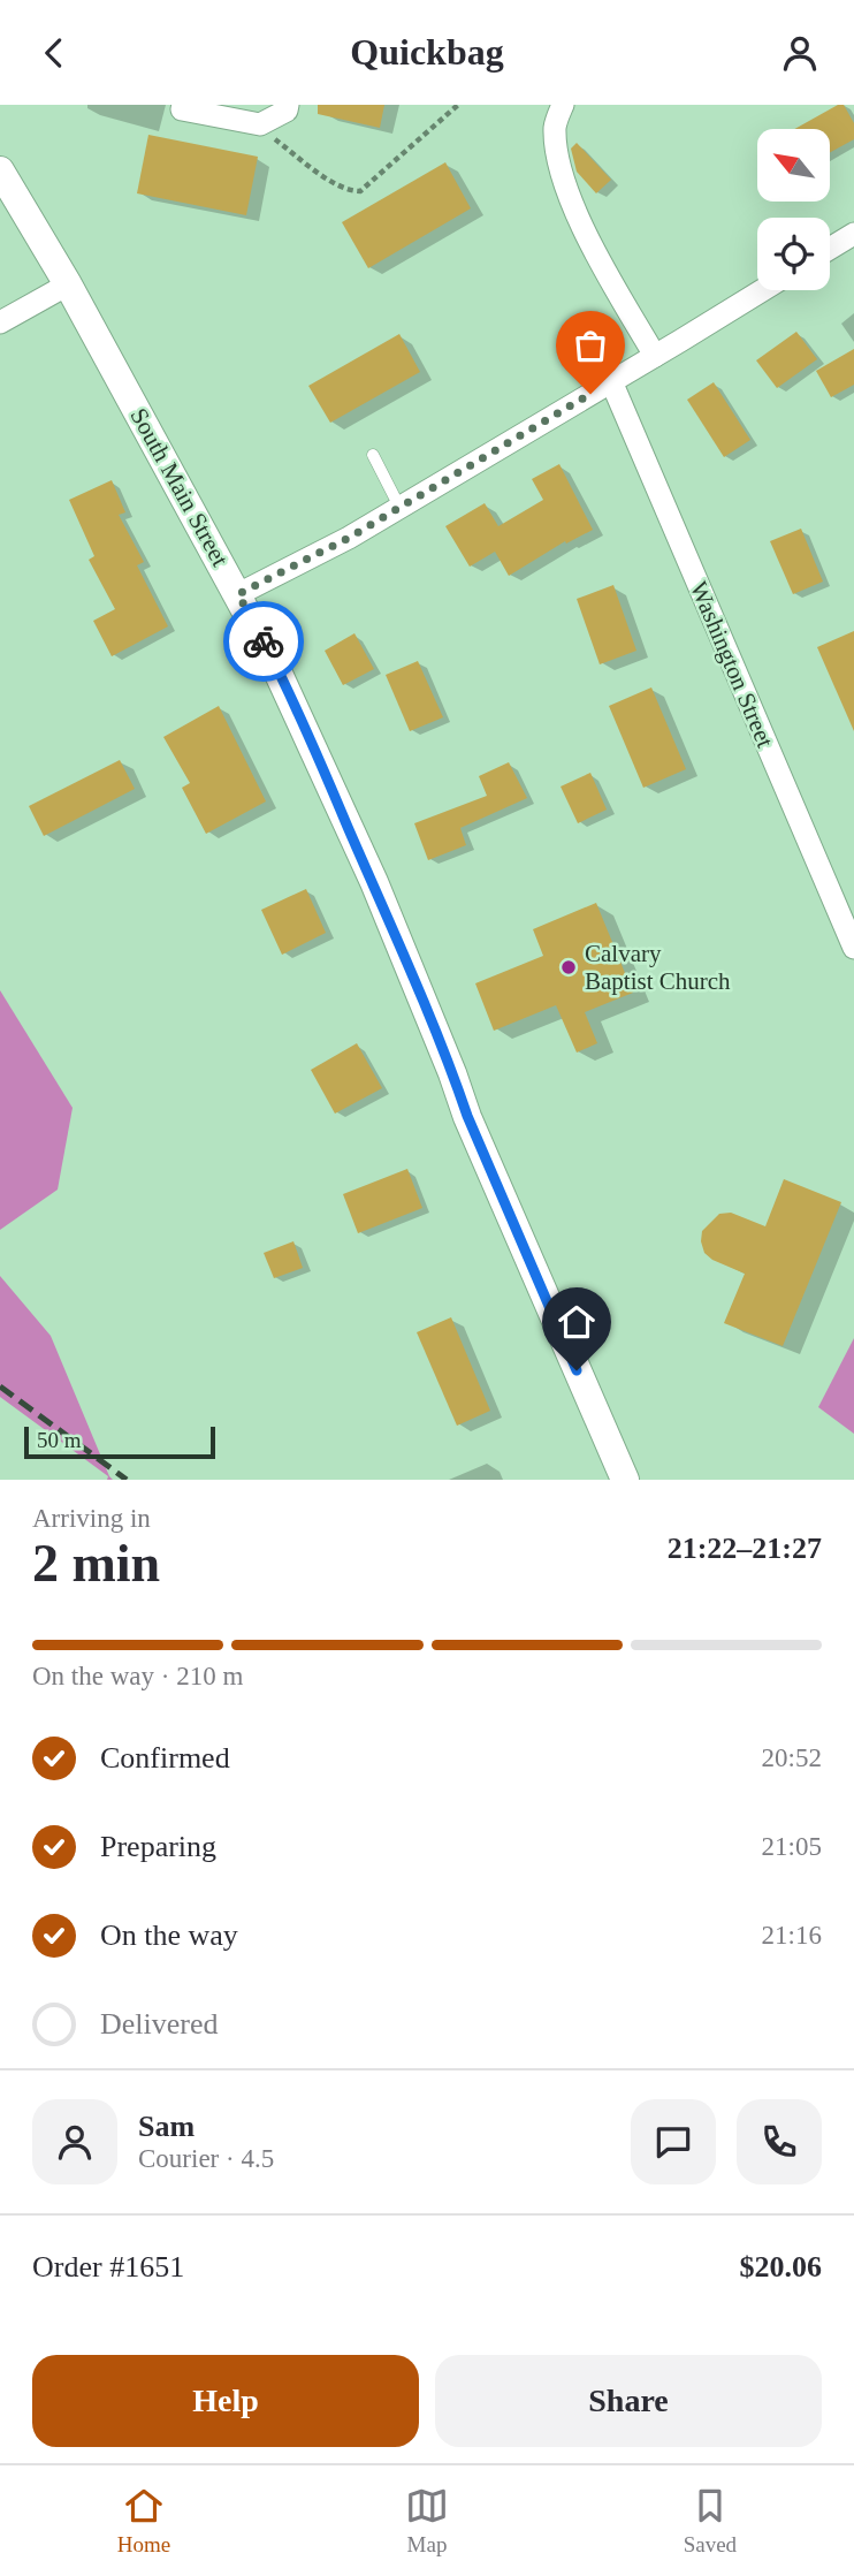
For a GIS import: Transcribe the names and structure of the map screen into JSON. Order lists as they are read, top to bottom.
{
  "streets": {
    "street": ["South Main Street", "Washington Street"]
  },
  "places": ["Calvary Baptist Church"],
  "scale_bar": "50 m",
  "north": "top left",
  "page": {
    "header": "Quickbag",
    "scale": "50 m",
    "heading": ["2 min", "Arriving in", "21:22–21:27"],
    "panel": [
      "Sam",
      "Courier · 4.5",
      "Order #1651",
      "$20.06"
    ],
    "bar": "On the way · 210 m",
    "list": [
      ["Confirmed", "20:52"],
      ["Preparing", "21:05"],
      ["On the way", "21:16"],
      "Delivered"
    ],
    "buttons": ["Help", "Share"],
    "tabs": ["Home", "Map", "Saved"]
  }
}
